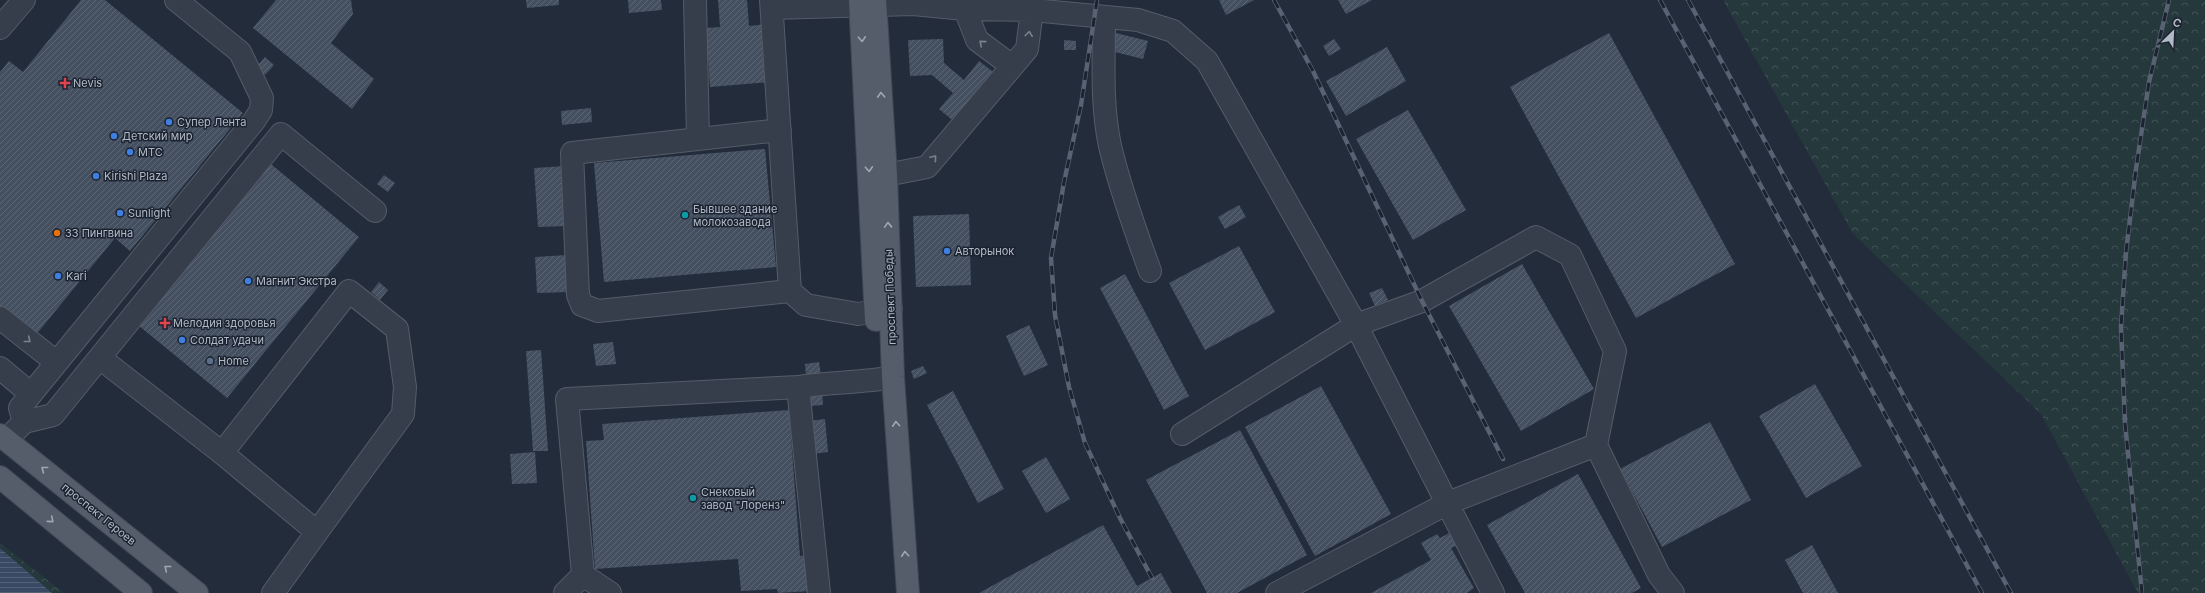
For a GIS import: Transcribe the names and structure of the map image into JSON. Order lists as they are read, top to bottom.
{
  "streets": {
    "main road": ["проспект Победы", "проспект Героев"]
  },
  "places": {
    "health": ["Nevis", "Мелодия здоровья"],
    "other": [
      "Супер Лента",
      "Детский мир",
      "МТС",
      "Kirishi Plaza",
      "Sunlight",
      "Бывшее здание молокозавода",
      "33 Пингвина",
      "Авторынок",
      "Kari",
      "Магнит Экстра",
      "Солдат удачи",
      "Home",
      "Снековый завод \"Лоренз\""
    ]
  },
  "north": "top right"
}
